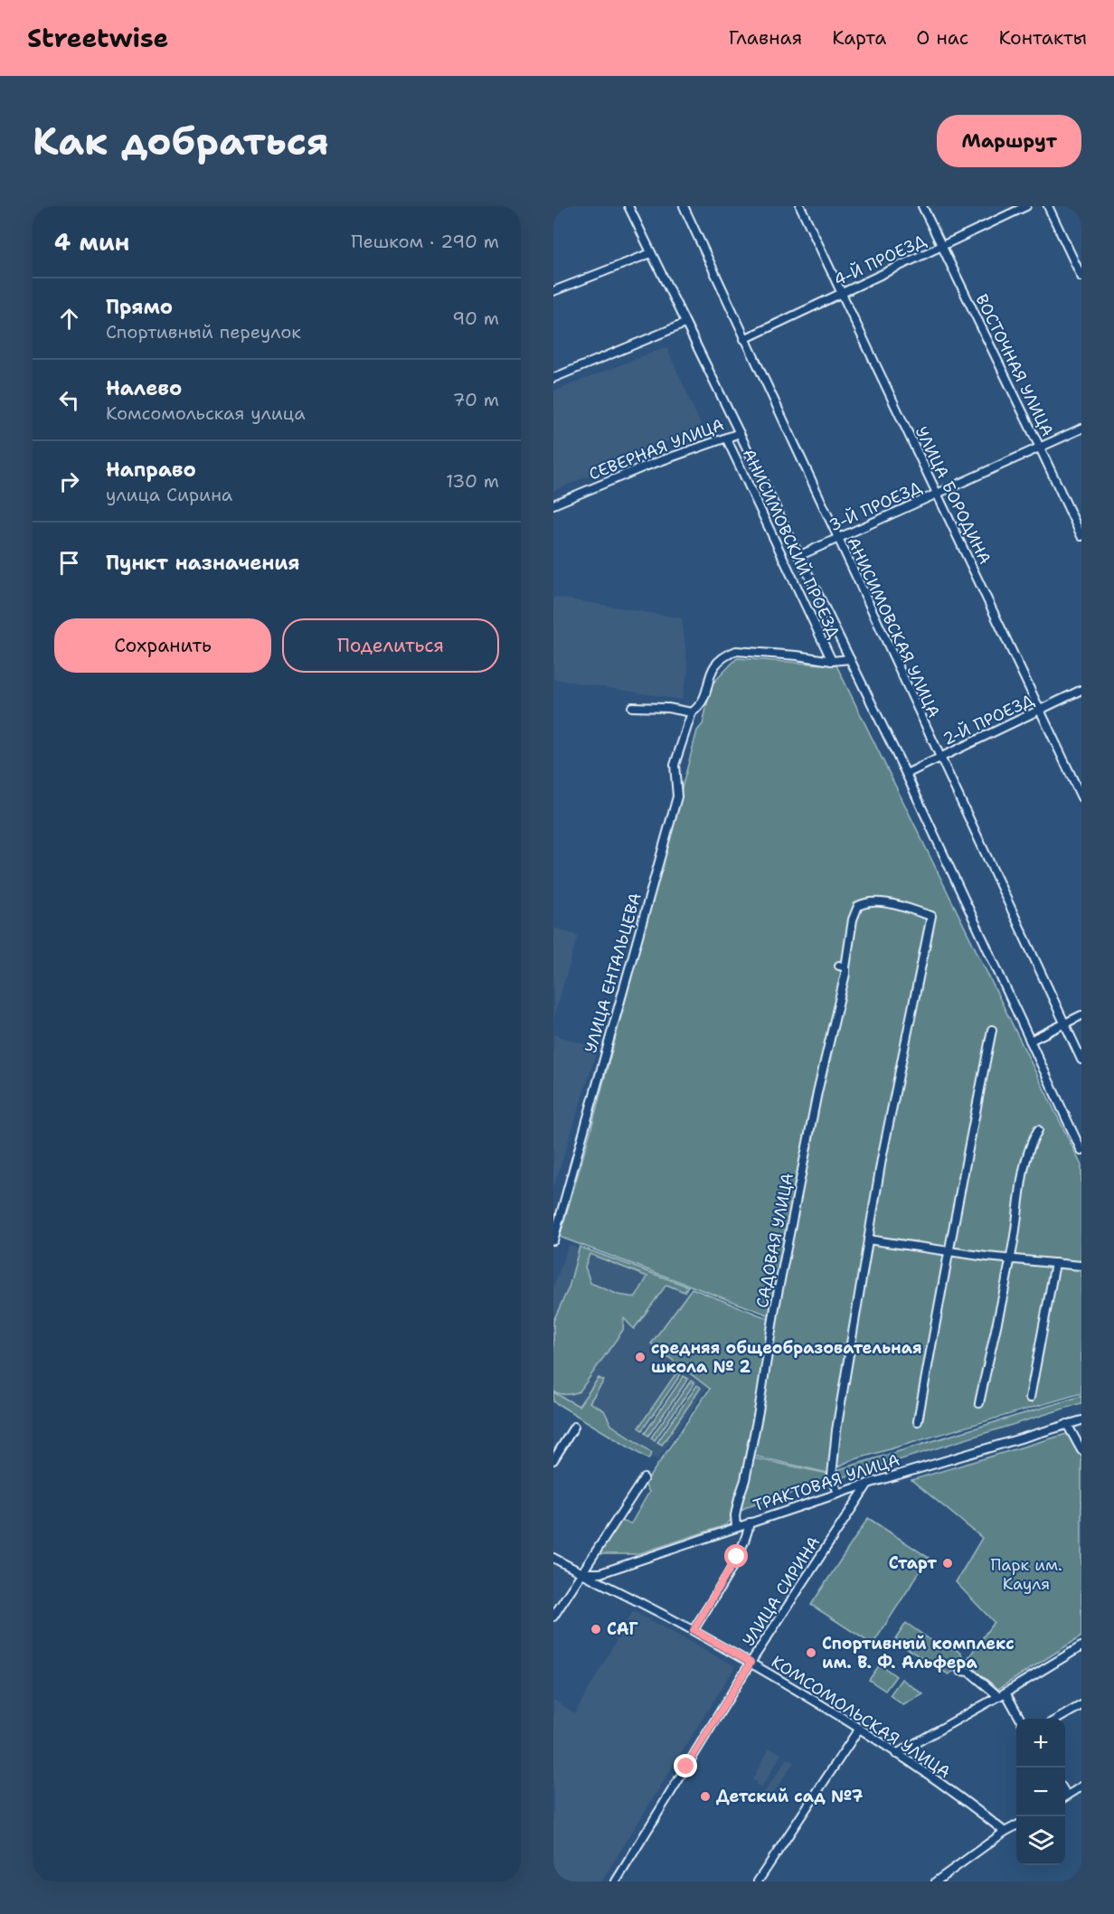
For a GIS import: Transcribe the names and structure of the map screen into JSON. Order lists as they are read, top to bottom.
{
  "streets": {
    "street": [
      "4-Й ПРОЕЗД",
      "ВОСТОЧНАЯ УЛИЦА",
      "СЕВЕРНАЯ УЛИЦА",
      "УЛИЦА БОРОДИНА",
      "3-Й ПРОЕЗД",
      "АНИСИМОВСКИЙ ПРОЕЗД",
      "АНИСИМОВСКАЯ УЛИЦА",
      "2-Й ПРОЕЗД",
      "УЛИЦА ЕНТАЛЬЦЕВА",
      "САДОВАЯ УЛИЦА",
      "ТРАКТОВАЯ УЛИЦА",
      "УЛИЦА СИРИНА",
      "КОМСОМОЛЬСКАЯ УЛИЦА"
    ]
  },
  "crossings": [
    ["4-Й ПРОЕЗД", "ВОСТОЧНАЯ УЛИЦА"],
    ["4-Й ПРОЕЗД", "УЛИЦА БОРОДИНА"],
    ["4-Й ПРОЕЗД", "АНИСИМОВСКАЯ УЛИЦА"],
    ["ВОСТОЧНАЯ УЛИЦА", "3-Й ПРОЕЗД"],
    ["СЕВЕРНАЯ УЛИЦА", "АНИСИМОВСКИЙ ПРОЕЗД"],
    ["УЛИЦА БОРОДИНА", "3-Й ПРОЕЗД"],
    ["УЛИЦА БОРОДИНА", "2-Й ПРОЕЗД"],
    ["3-Й ПРОЕЗД", "АНИСИМОВСКАЯ УЛИЦА"],
    ["АНИСИМОВСКИЙ ПРОЕЗД", "УЛИЦА ЕНТАЛЬЦЕВА"],
    ["АНИСИМОВСКАЯ УЛИЦА", "2-Й ПРОЕЗД"],
    ["САДОВАЯ УЛИЦА", "ТРАКТОВАЯ УЛИЦА"],
    ["ТРАКТОВАЯ УЛИЦА", "УЛИЦА СИРИНА"],
    ["ТРАКТОВАЯ УЛИЦА", "КОМСОМОЛЬСКАЯ УЛИЦА"],
    ["УЛИЦА СИРИНА", "КОМСОМОЛЬСКАЯ УЛИЦА"]
  ],
  "parks": ["Парк им. Кауля"],
  "places": [
    "средняя общеобразовательная школа № 2",
    "Старт",
    "САГ",
    "Спортивный комплекс им. В. Ф. Альфера",
    "Детский сад №7"
  ],
  "page": {
    "header": "Streetwise",
    "nav": [
      "Главная",
      "Карта",
      "О нас",
      "Контакты"
    ],
    "buttons": [
      "Маршрут",
      ["Сохранить", "Поделиться"]
    ],
    "title": "Как добраться",
    "heading": ["4 мин", "Пешком · 290 m"],
    "list": [
      ["Прямо", "Спортивный переулок", "90 m"],
      ["Налево", "Комсомольская улица", "70 m"],
      ["Направо", "улица Сирина", "130 m"],
      "Пункт назначения"
    ],
    "map_buttons": ["+", "−"]
  }
}
